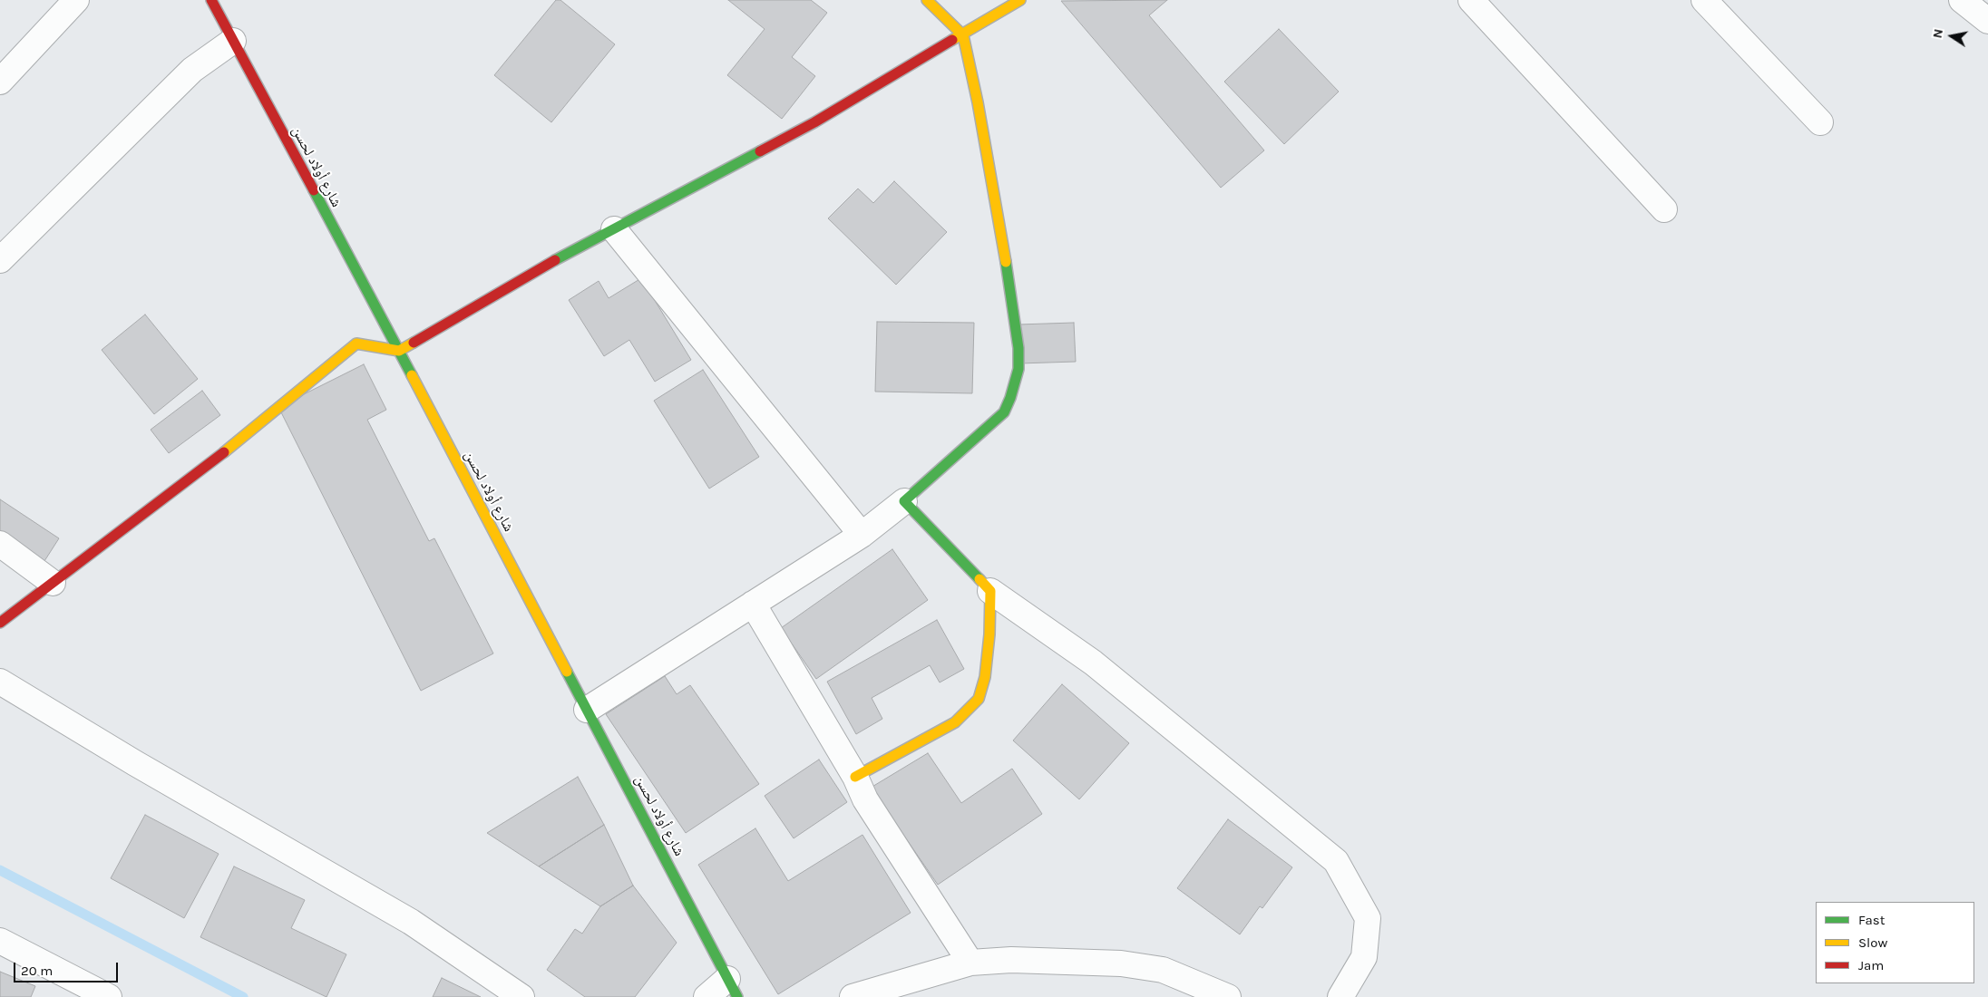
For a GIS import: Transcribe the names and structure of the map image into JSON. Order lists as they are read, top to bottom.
{
  "streets": {
    "street": ["شارع أولاد لحسن"]
  },
  "legend": ["Fast", "Slow", "Jam"],
  "scale_bar": "20 m",
  "north": "left"
}
